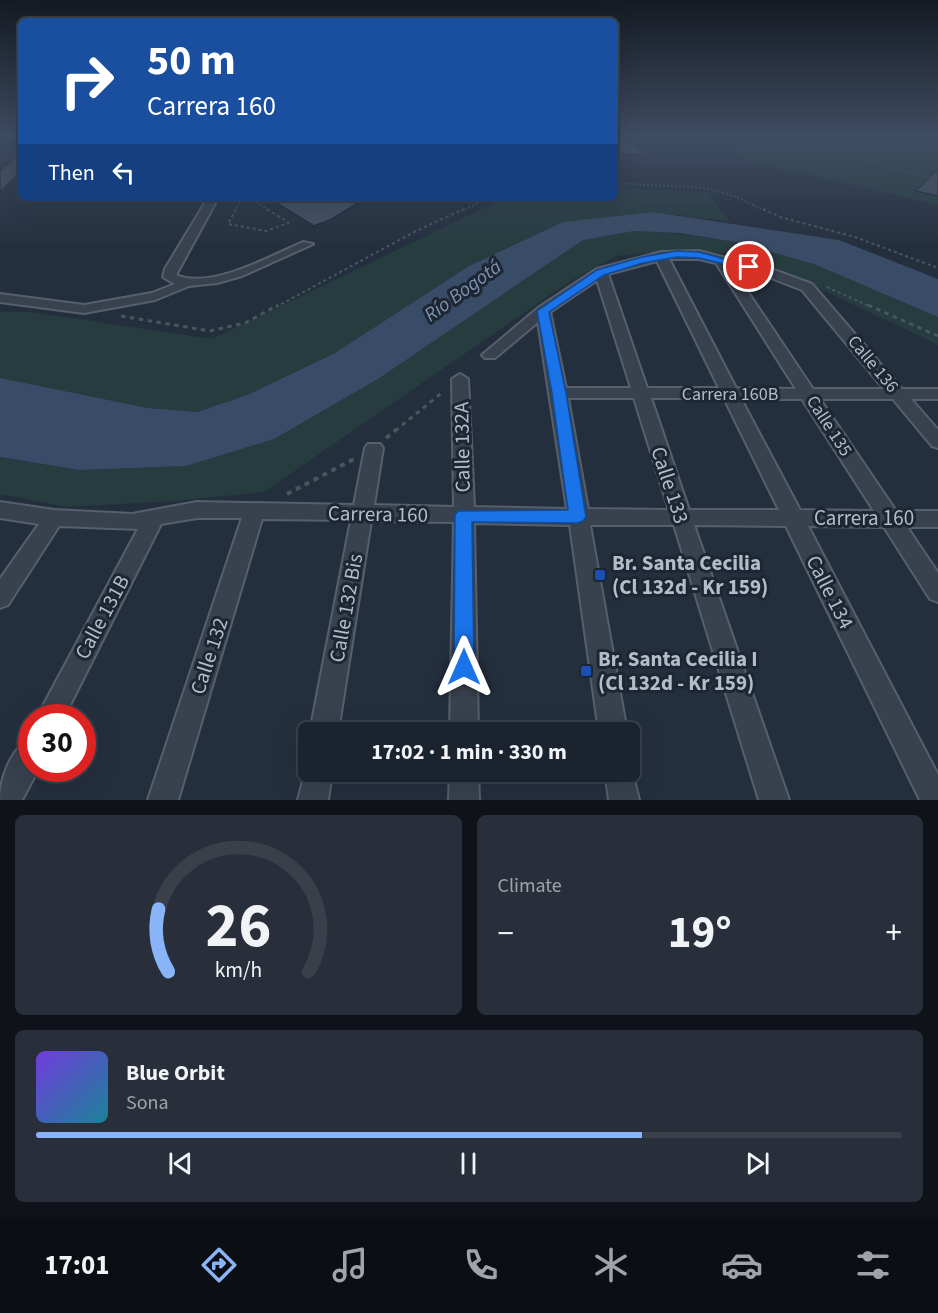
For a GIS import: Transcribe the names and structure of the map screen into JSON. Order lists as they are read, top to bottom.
{
  "streets": {
    "street": [
      "Calle 136",
      "Carrera 160B",
      "Calle 135",
      "Calle 132A",
      "Calle 133",
      "Carrera 160",
      "Calle 134",
      "Calle 132 Bis",
      "Calle 131B",
      "Calle 132"
    ]
  },
  "crossings": [
    ["Calle 136", "Carrera 160B"],
    ["Calle 136", "Calle 135"],
    ["Carrera 160B", "Calle 135"],
    ["Carrera 160B", "Calle 133"],
    ["Carrera 160B", "Calle 134"],
    ["Calle 135", "Carrera 160"],
    ["Calle 132A", "Carrera 160"],
    ["Calle 133", "Carrera 160"],
    ["Carrera 160", "Calle 134"],
    ["Carrera 160", "Calle 132 Bis"],
    ["Carrera 160", "Calle 131B"],
    ["Carrera 160", "Calle 132"]
  ],
  "water": ["Río Bogotá"],
  "places": {
    "transit": ["Br. Santa Cecilia (Cl 132d - Kr 159)", "Br. Santa Cecilia I (Cl 132d - Kr 159)"]
  },
  "page": {
    "turn": ["50 m", "Carrera 160"],
    "then": "Then",
    "limit": "30",
    "trip": "17:02 · 1 min · 330 m",
    "tile": "Climate",
    "heat": ["−", "19°", "+"],
    "song": ["Blue Orbit", "Sona"],
    "tabs": "17:01",
    "gauge": ["26", "km/h"]
  }
}
